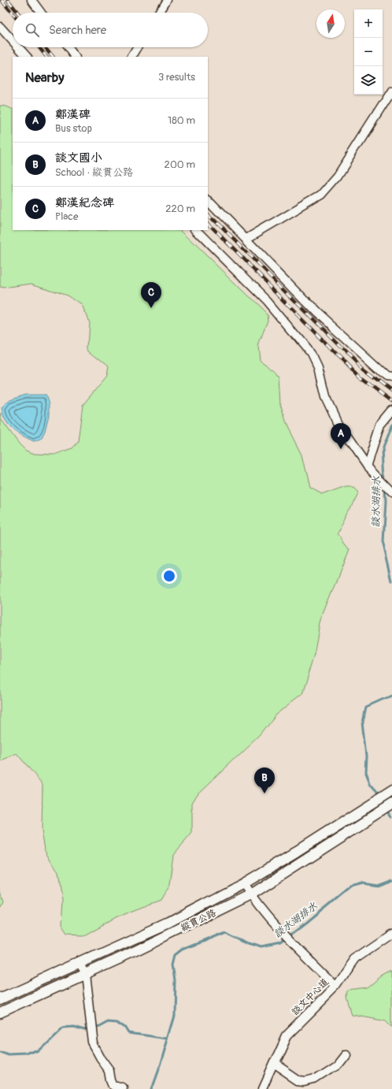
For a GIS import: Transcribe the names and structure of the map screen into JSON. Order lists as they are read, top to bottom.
{
  "streets": {
    "main road": ["縱貫公路"],
    "street": ["談文中心道"]
  },
  "water": ["談水湖排水"],
  "north": "top",
  "page": {
    "map_buttons": ["+", "−"],
    "search": "Search here",
    "heading": ["Nearby", "3 results"],
    "list": [
      {
        "mark": "A",
        "name": "鄭漢碑",
        "note": "Bus stop",
        "value": "180 m"
      },
      {
        "mark": "B",
        "name": "談文國小",
        "note": "School · 縱貫公路",
        "value": "200 m"
      },
      {
        "mark": "C",
        "name": "鄭漢紀念碑",
        "note": "Place",
        "value": "220 m"
      }
    ],
    "pins": ["C", "A", "B"]
  }
}
